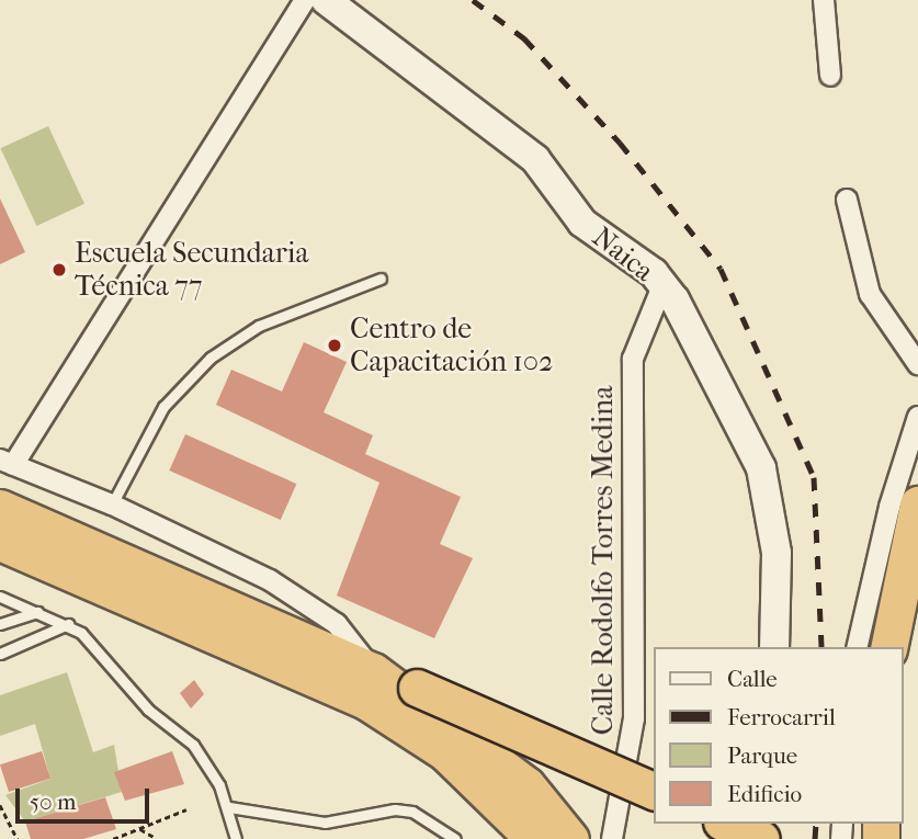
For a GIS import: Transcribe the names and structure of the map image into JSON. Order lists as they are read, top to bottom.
{
  "streets": {
    "street": ["Naica", "Calle Rodolfo Torres Medina"]
  },
  "crossings": [
    ["Naica", "Calle Rodolfo Torres Medina"]
  ],
  "places": ["Escuela Secundaria Técnica 77", "Centro de Capacitación 102"],
  "legend": [
    "Calle",
    "Ferrocarril",
    "Parque",
    "Edificio"
  ],
  "scale_bar": "50 m"
}
